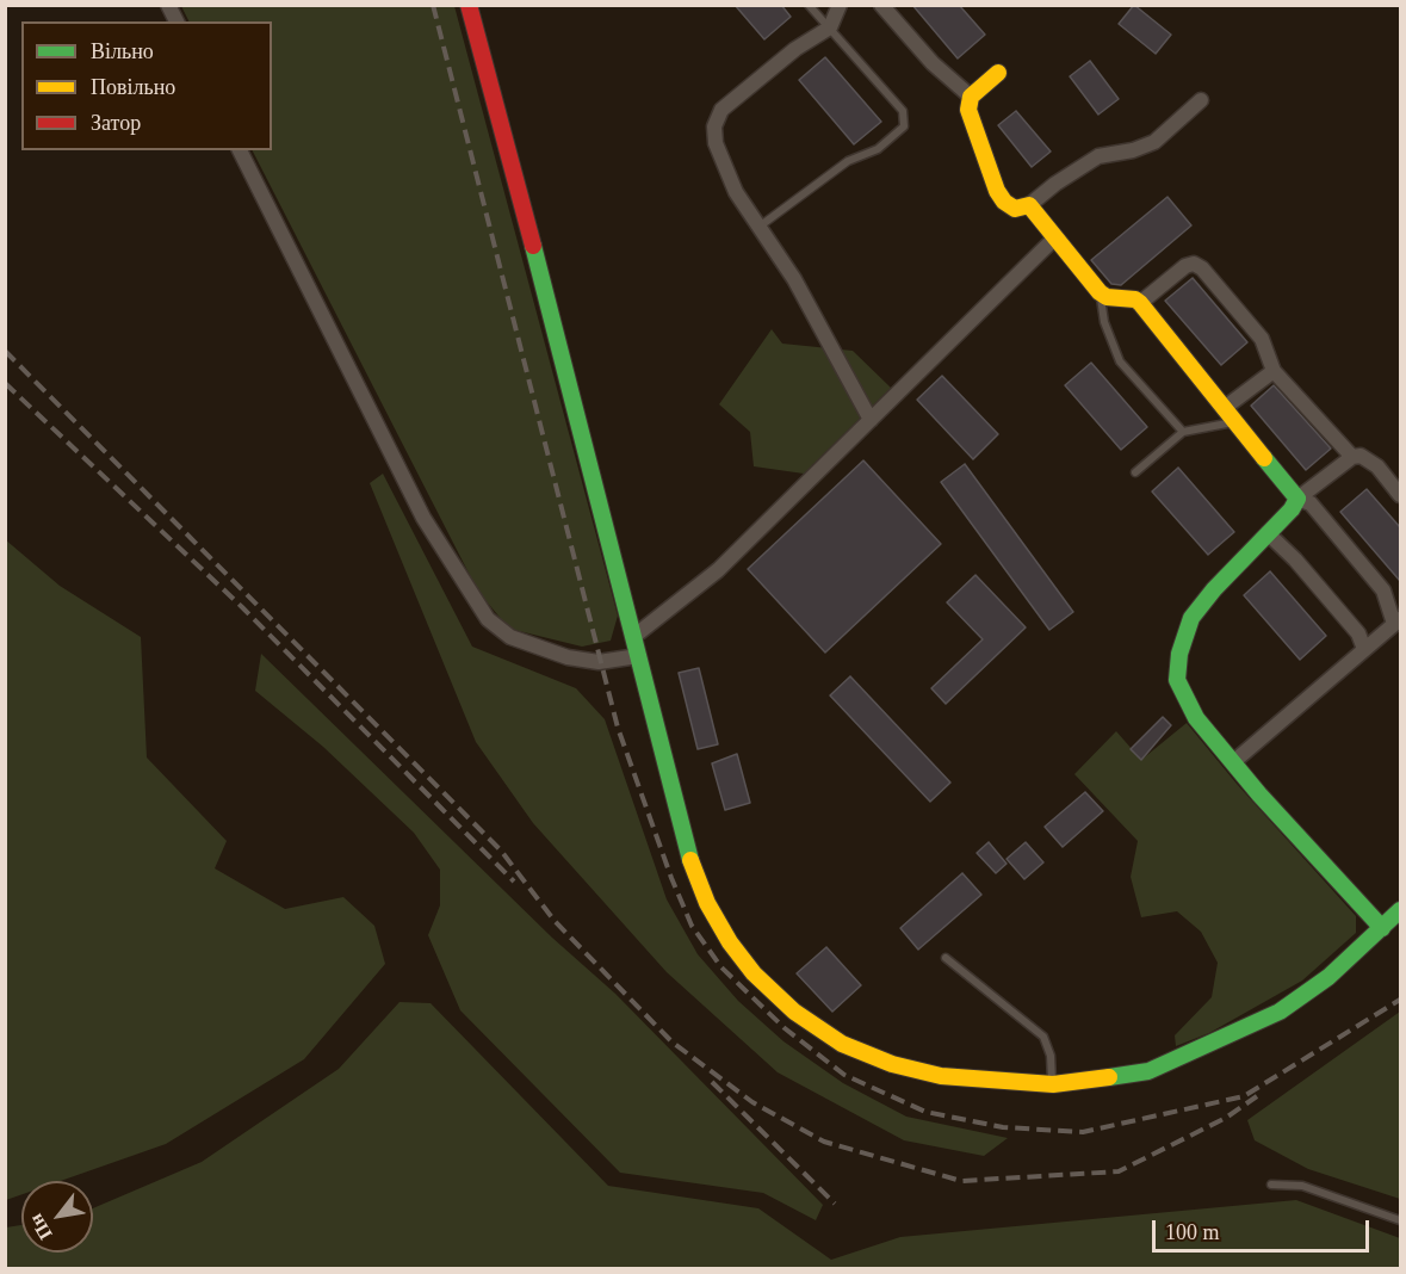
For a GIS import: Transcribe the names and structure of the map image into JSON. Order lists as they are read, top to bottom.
{
  "legend": ["Вільно", "Повільно", "Затор"],
  "scale_bar": "100 m",
  "north": "bottom left"
}
